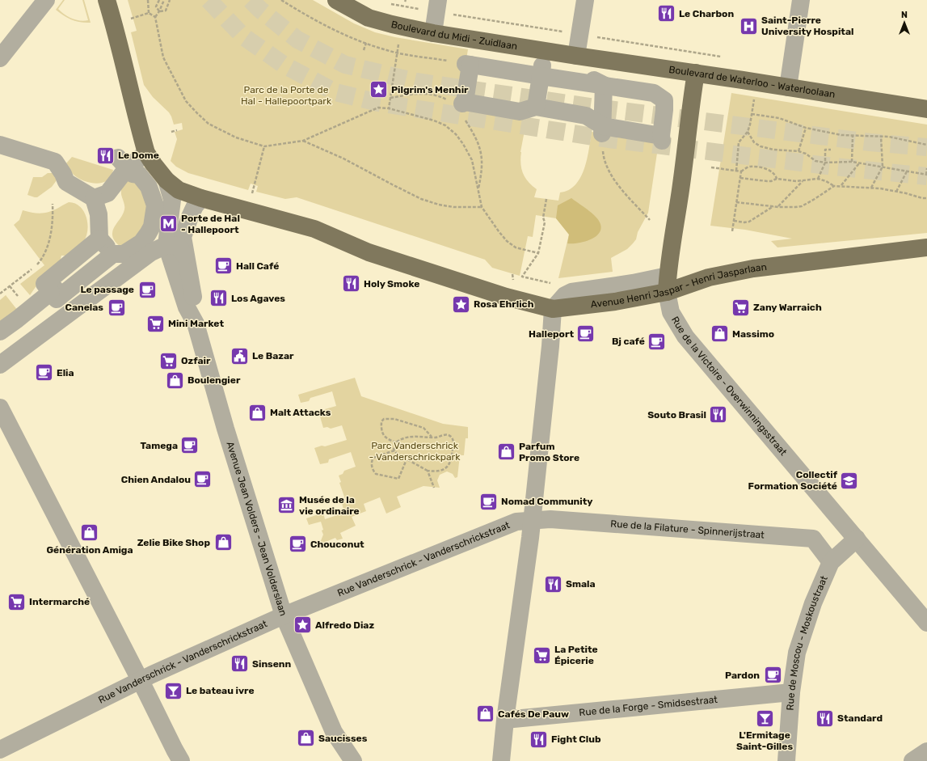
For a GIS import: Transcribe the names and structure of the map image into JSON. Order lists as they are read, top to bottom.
{
  "streets": {
    "main road": ["Boulevard du Midi - Zuidlaan", "Boulevard de Waterloo - Waterloolaan", "Avenue Henri Jaspar - Henri Jasparlaan"],
    "street": [
      "Rue de la Victoire - Overwinningsstraat",
      "Avenue Jean Volders - Jean Volderslaan",
      "Rue de la Filature - Spinnerijstraat",
      "Rue Vanderschrick - Vanderschrickstraat",
      "Rue de Moscou - Moskoustraat",
      "Rue de la Forge - Smidsestraat"
    ]
  },
  "crossings": [
    ["Boulevard du Midi - Zuidlaan", "Boulevard de Waterloo - Waterloolaan"],
    ["Avenue Henri Jaspar - Henri Jasparlaan", "Rue de la Victoire - Overwinningsstraat"],
    ["Rue de la Victoire - Overwinningsstraat", "Rue de Moscou - Moskoustraat"],
    ["Avenue Jean Volders - Jean Volderslaan", "Rue Vanderschrick - Vanderschrickstraat"],
    ["Rue de la Filature - Spinnerijstraat", "Rue Vanderschrick - Vanderschrickstraat"],
    ["Rue de la Filature - Spinnerijstraat", "Rue de Moscou - Moskoustraat"],
    ["Rue de Moscou - Moskoustraat", "Rue de la Forge - Smidsestraat"]
  ],
  "parks": ["Parc de la Porte de Hal - Hallepoortpark", "Parc Vanderschrick - Vanderschrickpark"],
  "places": {
    "restaurant": [
      "Le Charbon",
      "Le Dome",
      "Holy Smoke",
      "Los Agaves",
      "Souto Brasil",
      "Smala",
      "Sinsenn",
      "Standard",
      "Fight Club"
    ],
    "hospital": ["Saint-Pierre University Hospital"],
    "place": ["Pilgrim's Menhir", "Rosa Ehrlich", "Alfredo Diaz"],
    "metro station": ["Porte de Hal - Hallepoort"],
    "cafe": [
      "Hall Café",
      "Le passage",
      "Canelas",
      "Halleport",
      "Bj café",
      "Elia",
      "Tamega",
      "Chien Andalou",
      "Nomad Community",
      "Chouconut",
      "Pardon"
    ],
    "supermarket": [
      "Zany Warraich",
      "Mini Market",
      "Ozfair",
      "Intermarché",
      "La Petite Épicerie"
    ],
    "shop": [
      "Massimo",
      "Boulengier",
      "Malt Attacks",
      "Parfum Promo Store",
      "Génération Amiga",
      "Zelie Bike Shop",
      "Cafés De Pauw",
      "Saucisses"
    ],
    "public building": ["Le Bazar"],
    "school or university": ["Collectif Formation Société"],
    "museum": ["Musée de la vie ordinaire"],
    "bar": ["Le bateau ivre", "L'Ermitage Saint-Gilles"]
  },
  "north": "top"
}
